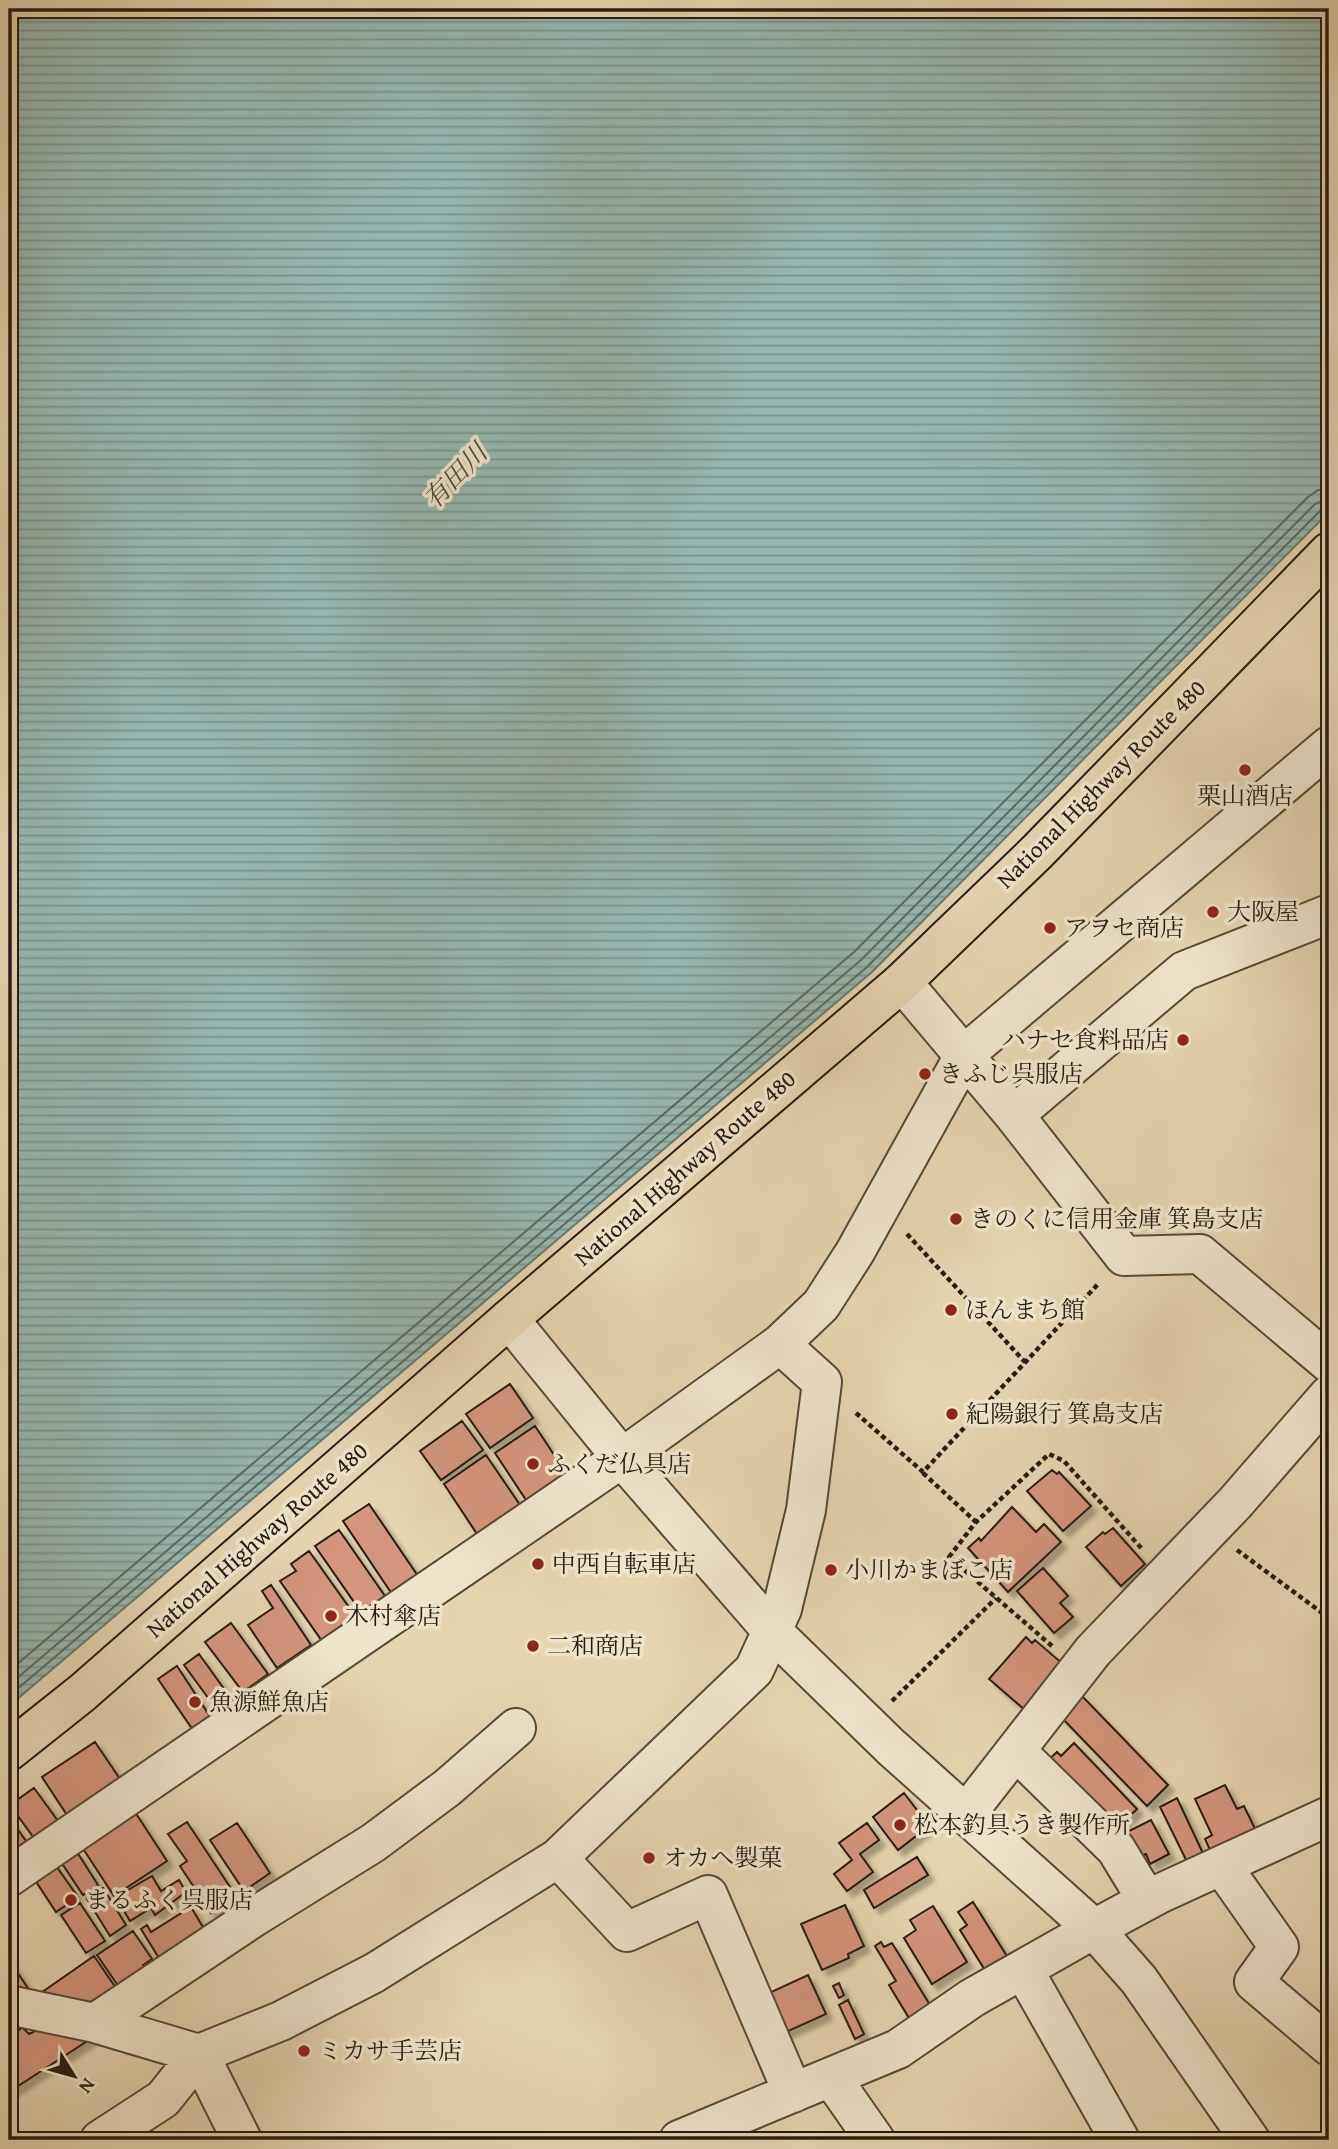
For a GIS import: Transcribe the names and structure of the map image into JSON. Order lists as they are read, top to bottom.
{
  "streets": {
    "highway": ["National Highway Route 480"]
  },
  "water": ["有田川"],
  "places": [
    "栗山酒店",
    "大阪屋",
    "アヲセ商店",
    "ハナセ食料品店",
    "きふじ呉服店",
    "きのくに信用金庫 箕島支店",
    "ほんまち館",
    "紀陽銀行 箕島支店",
    "ふくだ仏具店",
    "中西自転車店",
    "小川かまぼこ店",
    "木村傘店",
    "二和商店",
    "魚源鮮魚店",
    "松本釣具うき製作所",
    "オカヘ製菓",
    "まるふく呉服店",
    "ミカサ手芸店"
  ],
  "north": "bottom right"
}
